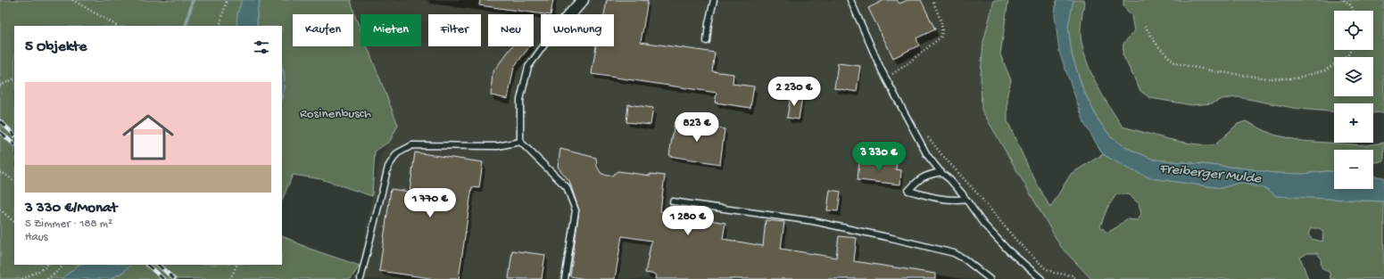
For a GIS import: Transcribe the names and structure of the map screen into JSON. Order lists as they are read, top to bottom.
{
  "water": ["Freiberger Mulde"],
  "parks": ["Rosinenbusch"],
  "page": {
    "map_buttons": ["+", "−"],
    "chip": [
      "Kaufen",
      "Mieten",
      "Filter",
      "Neu",
      "Wohnung"
    ],
    "heading": "5 Objekte",
    "list": [
      {
        "name": "3 330 €/Monat",
        "note": "5 Zimmer · 188 m² · Haus"
      }
    ],
    "price": [
      "2 230 €",
      "823 €",
      "3 330 €",
      "1 770 €",
      "1 280 €"
    ]
  }
}
